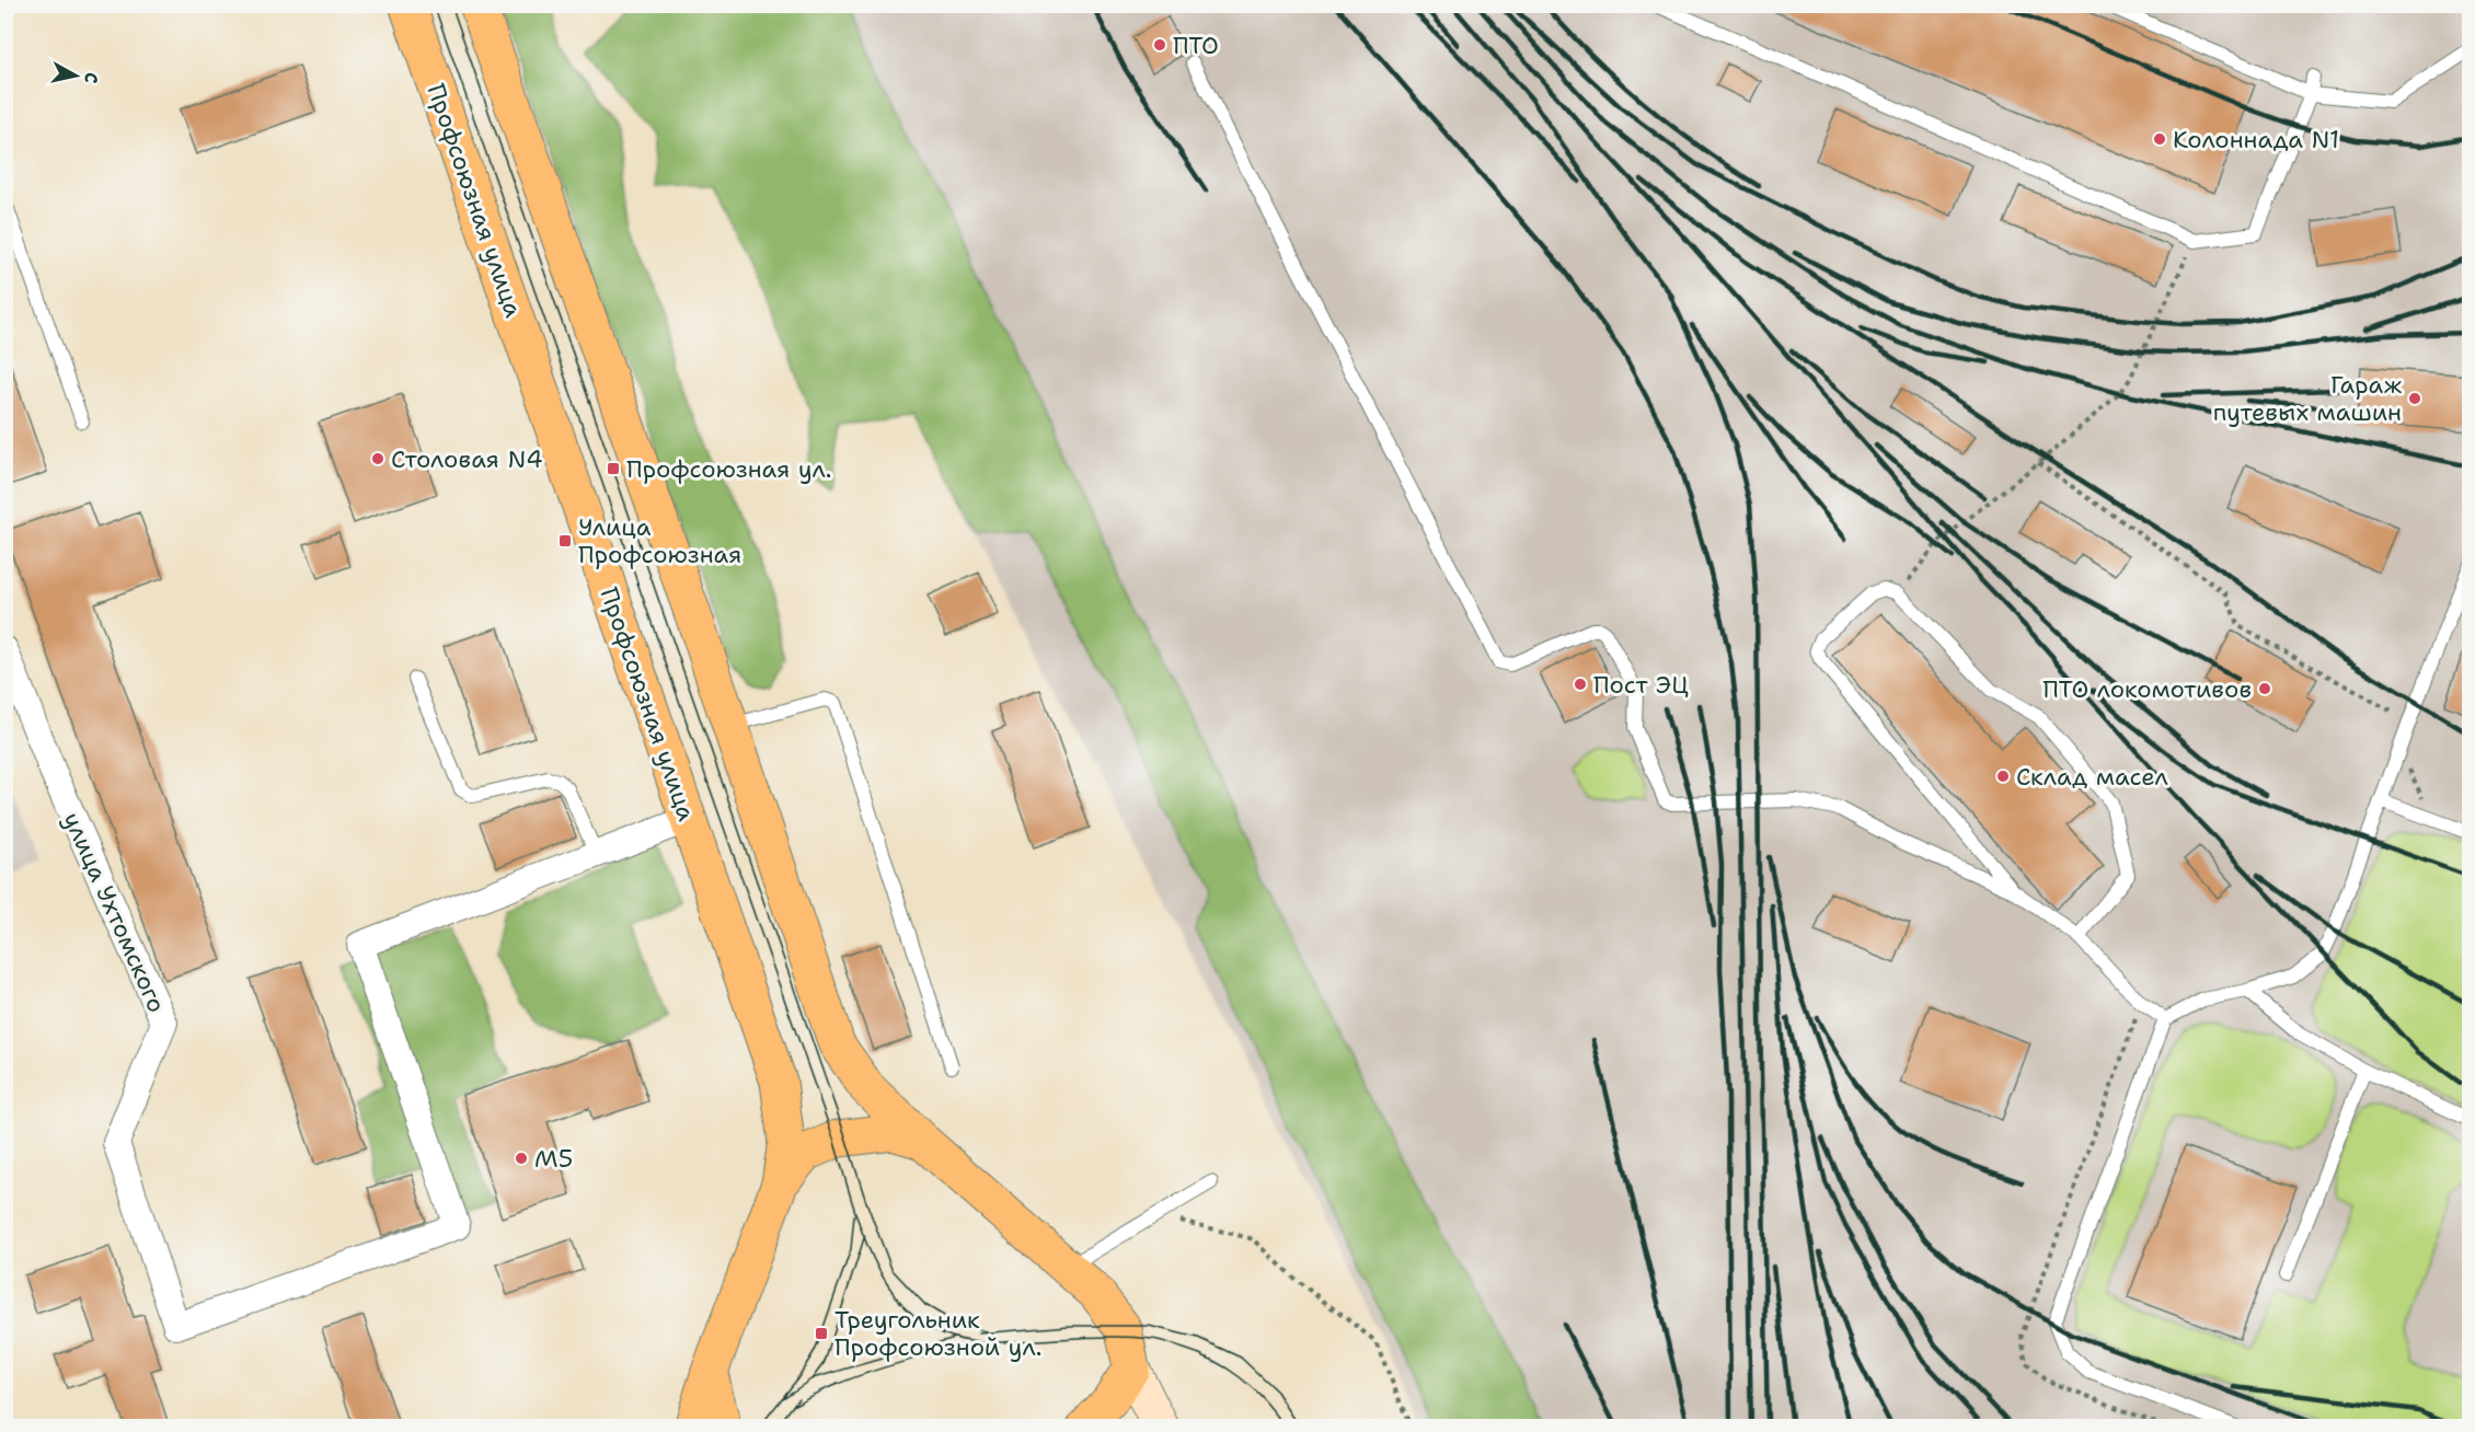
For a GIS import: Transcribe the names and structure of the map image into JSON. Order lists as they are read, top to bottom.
{
  "streets": {
    "main road": ["Профсоюзная улица"],
    "street": ["улица Ухтомского"]
  },
  "places": {
    "other": [
      "ПТО",
      "Колоннада N1",
      "Гараж путевых машин",
      "Столовая N4",
      "Пост ЭЦ",
      "ПТО локомотивов",
      "Склад масел",
      "М5"
    ],
    "transit": ["Профсоюзная ул.", "Улица Профсоюзная", "Треугольник Профсоюзной ул."]
  },
  "north": "right"
}
